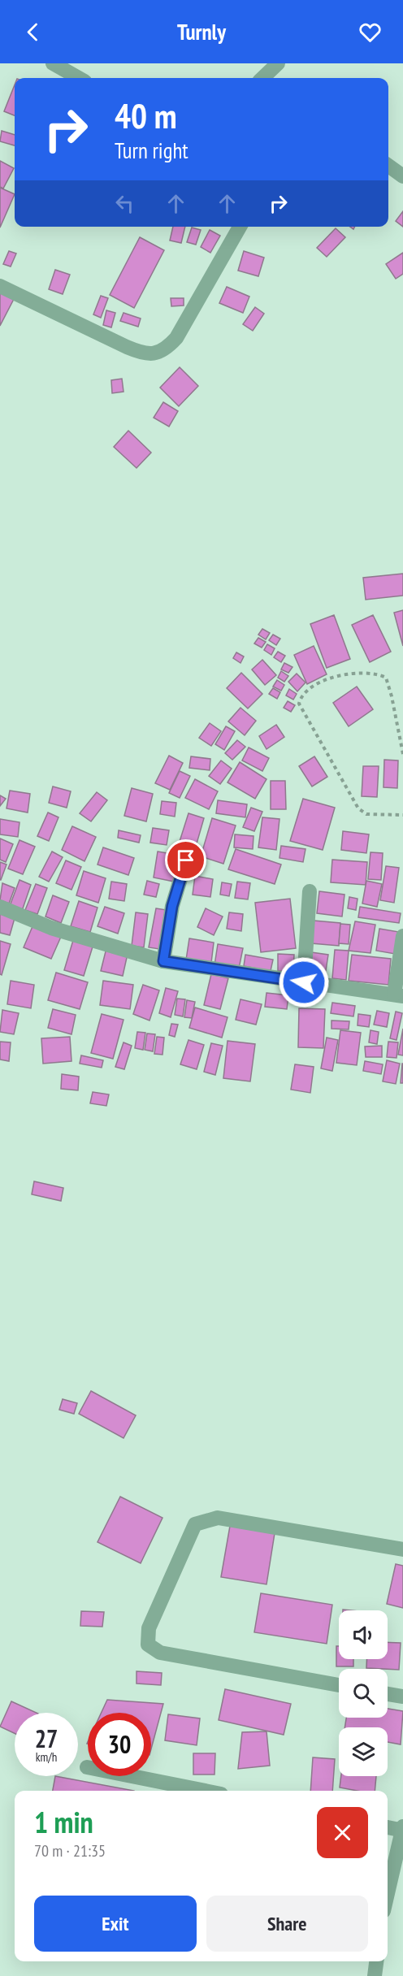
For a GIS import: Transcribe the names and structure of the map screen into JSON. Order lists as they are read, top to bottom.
{
  "page": {
    "header": "Turnly",
    "turn": ["40 m", "Turn right"],
    "speed": "27 km/h",
    "limit": "30",
    "heading": ["1 min", "70 m · 21:35"],
    "buttons": ["Exit", "Share"]
  }
}
